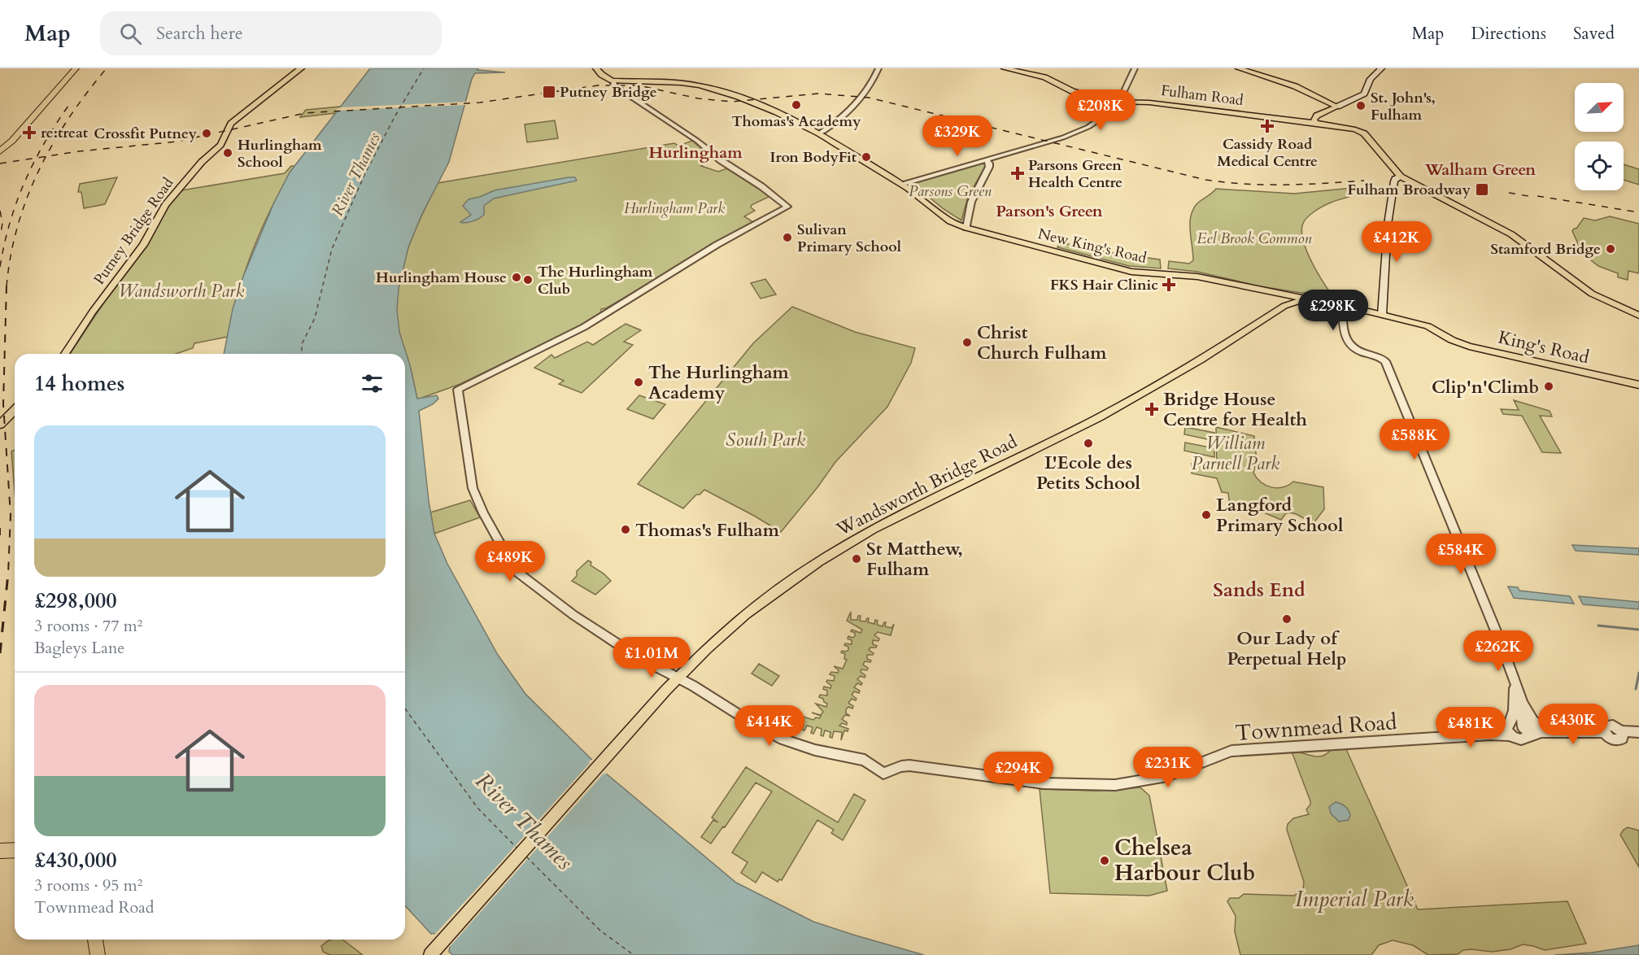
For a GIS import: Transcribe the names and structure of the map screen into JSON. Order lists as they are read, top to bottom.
{
  "streets": {
    "main road": [
      "Fulham Road",
      "Putney Bridge Road",
      "New King's Road",
      "King's Road",
      "Wandsworth Bridge Road"
    ],
    "street": ["Townmead Road"]
  },
  "crossings": [
    ["New King's Road", "King's Road"],
    ["Wandsworth Bridge Road", "Townmead Road"]
  ],
  "districts": [
    "Hurlingham",
    "Walham Green",
    "Parson's Green",
    "Sands End"
  ],
  "water": ["River Thames"],
  "parks": [
    "Parsons Green",
    "Hurlingham Park",
    "Eel Brook Common",
    "Wandsworth Park",
    "South Park",
    "William Parnell Park",
    "Imperial Park"
  ],
  "places": {
    "transit": ["Putney Bridge", "Fulham Broadway"],
    "other": [
      "Thomas's Academy",
      "St. John's, Fulham",
      "Crossfit Putney",
      "Hurlingham School",
      "Iron BodyFit",
      "Sulivan Primary School",
      "Stamford Bridge",
      "Hurlingham House",
      "The Hurlingham Club",
      "Christ Church Fulham",
      "The Hurlingham Academy",
      "Clip'n'Climb",
      "L'Ecole des Petits School",
      "Langford Primary School",
      "Thomas's Fulham",
      "St Matthew, Fulham",
      "Our Lady of Perpetual Help",
      "Chelsea Harbour Club"
    ],
    "health": [
      "Cassidy Road Medical Centre",
      "re:treat",
      "Parsons Green Health Centre",
      "FKS Hair Clinic",
      "Bridge House Centre for Health"
    ]
  },
  "north": "top right",
  "page": {
    "header": "Map",
    "search": "Search here",
    "nav": ["Map", "Directions", "Saved"],
    "price": [
      "£208K",
      "£329K",
      "£412K",
      "£298K",
      "£588K",
      "£584K",
      "£489K",
      "£262K",
      "£1.01M",
      "£430K",
      "£414K",
      "£481K",
      "£231K",
      "£294K"
    ],
    "heading": "14 homes",
    "list": [
      {
        "name": "£298,000",
        "note": "3 rooms · 77 m² · Bagleys Lane"
      },
      {
        "name": "£430,000",
        "note": "3 rooms · 95 m² · Townmead Road"
      }
    ]
  }
}
